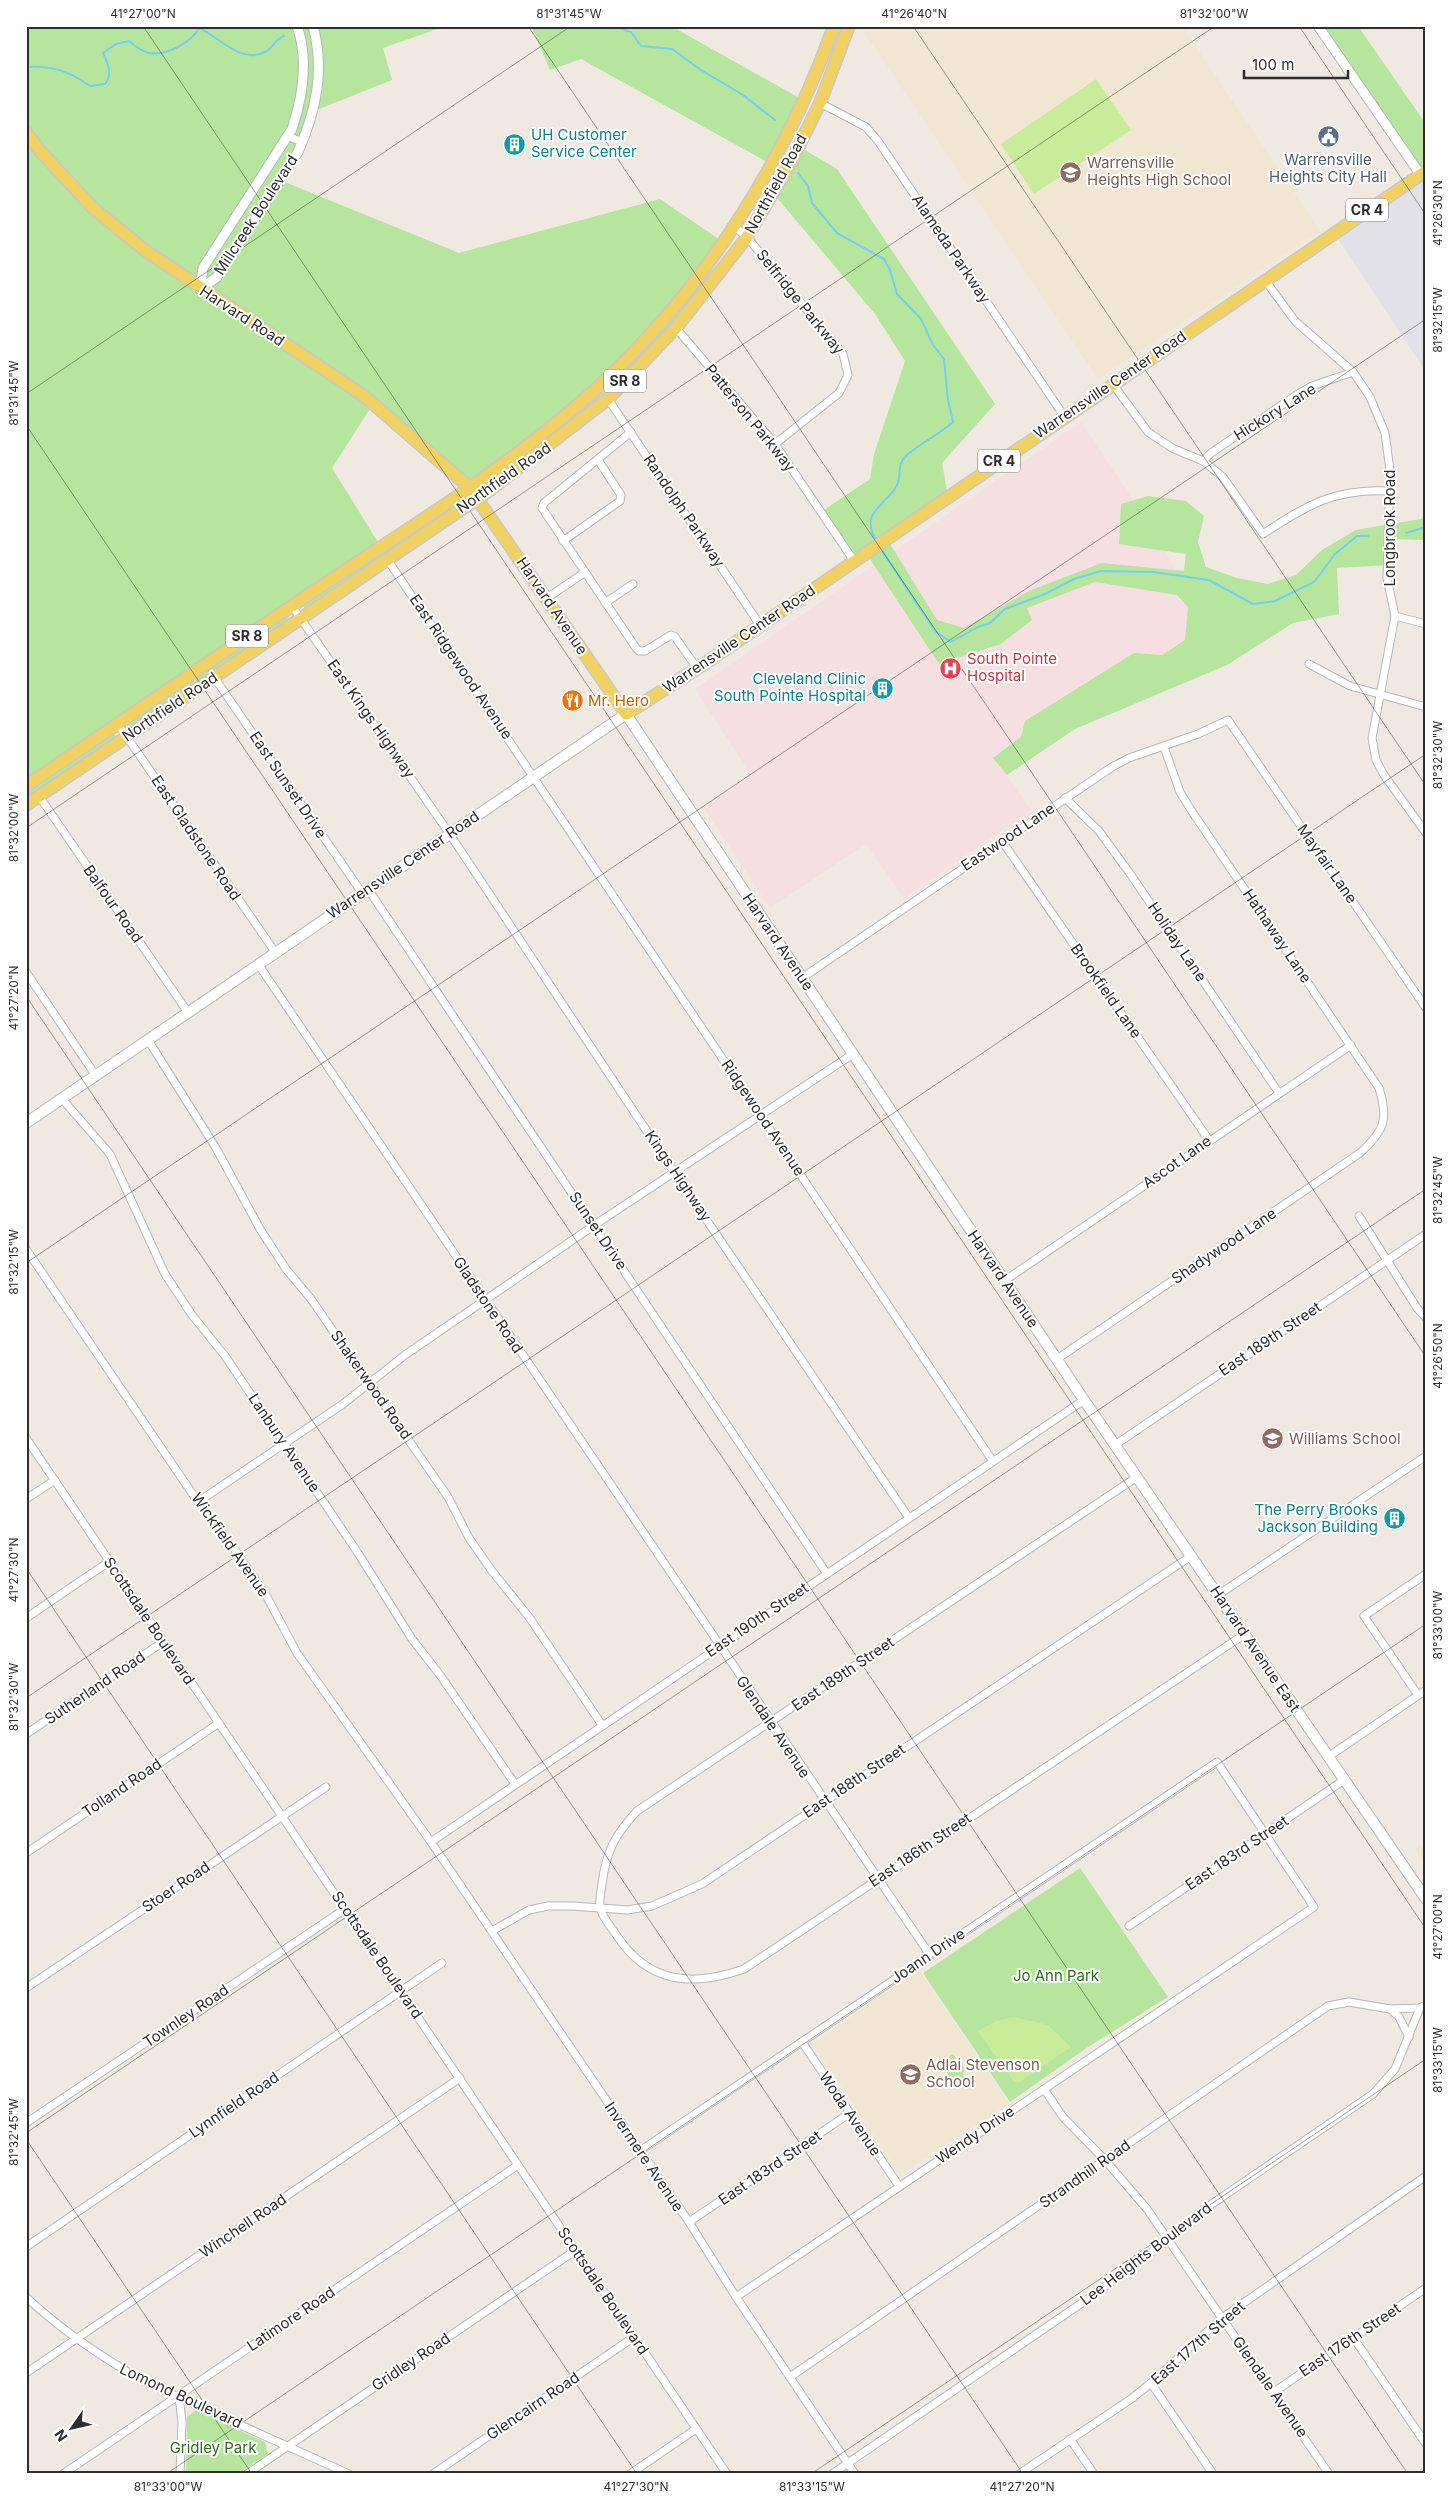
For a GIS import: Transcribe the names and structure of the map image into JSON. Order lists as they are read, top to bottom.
{
  "streets": {
    "main road": [
      "Northfield Road",
      "CR 4",
      "Harvard Road",
      "SR 8",
      "Warrensville Center Road",
      "Harvard Avenue",
      "Harvard Avenue East"
    ],
    "street": [
      "Millcreek Boulevard",
      "Alameda Parkway",
      "Selfridge Parkway",
      "Hickory Lane",
      "Patterson Parkway",
      "Randolph Parkway",
      "Longbrook Road",
      "East Ridgewood Avenue",
      "East Kings Highway",
      "East Sunset Drive",
      "Eastwood Lane",
      "East Gladstone Road",
      "Mayfair Lane",
      "Balfour Road",
      "Hathaway Lane",
      "Holiday Lane",
      "Brookfield Lane",
      "Ridgewood Avenue",
      "Ascot Lane",
      "Kings Highway",
      "Sunset Drive",
      "Shadywood Lane",
      "Gladstone Road",
      "East 189th Street",
      "Shakerwood Road",
      "Lanbury Avenue",
      "Wickfield Avenue",
      "East 190th Street",
      "Scottsdale Boulevard",
      "Sutherland Road",
      "Glendale Avenue",
      "East 188th Street",
      "Tolland Road",
      "East 186th Street",
      "East 183rd Street",
      "Stoer Road",
      "Joann Drive",
      "Townley Road",
      "Lynnfield Road",
      "Woda Avenue",
      "Wendy Drive",
      "Invermere Avenue",
      "Strandhill Road",
      "Winchell Road",
      "Lee Heights Boulevard",
      "Latimore Road",
      "East 176th Street",
      "East 177th Street",
      "Gridley Road",
      "Lomond Boulevard",
      "Glencairn Road"
    ]
  },
  "crossings": [
    ["Northfield Road", "Alameda Parkway"],
    ["Northfield Road", "Selfridge Parkway"],
    ["Northfield Road", "Harvard Road"],
    ["Northfield Road", "Patterson Parkway"],
    ["Northfield Road", "Randolph Parkway"],
    ["Northfield Road", "Harvard Avenue"],
    ["Northfield Road", "East Ridgewood Avenue"],
    ["Northfield Road", "East Kings Highway"],
    ["Northfield Road", "East Sunset Drive"],
    ["Northfield Road", "East Gladstone Road"],
    ["Northfield Road", "Balfour Road"],
    ["Millcreek Boulevard", "Harvard Road"],
    ["Alameda Parkway", "Warrensville Center Road"],
    ["Selfridge Parkway", "Patterson Parkway"],
    ["Harvard Road", "Harvard Avenue"],
    ["Warrensville Center Road", "Patterson Parkway"],
    ["Warrensville Center Road", "Randolph Parkway"],
    ["Warrensville Center Road", "Longbrook Road"],
    ["Warrensville Center Road", "Harvard Avenue"],
    ["Warrensville Center Road", "East Ridgewood Avenue"],
    ["Warrensville Center Road", "East Kings Highway"],
    ["Warrensville Center Road", "East Sunset Drive"],
    ["Warrensville Center Road", "East Gladstone Road"],
    ["Warrensville Center Road", "Balfour Road"],
    ["Warrensville Center Road", "Ridgewood Avenue"],
    ["Warrensville Center Road", "Kings Highway"],
    ["Warrensville Center Road", "Sunset Drive"],
    ["Warrensville Center Road", "Gladstone Road"],
    ["Warrensville Center Road", "Shakerwood Road"],
    ["Warrensville Center Road", "Lanbury Avenue"],
    ["Hickory Lane", "Longbrook Road"],
    ["Harvard Avenue", "Eastwood Lane"],
    ["Harvard Avenue", "Ascot Lane"],
    ["Harvard Avenue", "Shadywood Lane"],
    ["Harvard Avenue", "East 190th Street"],
    ["Harvard Avenue", "Harvard Avenue East"],
    ["East Ridgewood Avenue", "Ridgewood Avenue"],
    ["East Kings Highway", "Kings Highway"],
    ["East Sunset Drive", "Sunset Drive"],
    ["Eastwood Lane", "Mayfair Lane"],
    ["Eastwood Lane", "Hathaway Lane"],
    ["Eastwood Lane", "Holiday Lane"],
    ["Eastwood Lane", "Brookfield Lane"],
    ["Hathaway Lane", "Ascot Lane"],
    ["Hathaway Lane", "Shadywood Lane"],
    ["Holiday Lane", "Ascot Lane"],
    ["Brookfield Lane", "Ascot Lane"],
    ["Ridgewood Avenue", "East 190th Street"],
    ["Kings Highway", "East 190th Street"],
    ["Sunset Drive", "East 190th Street"],
    ["Gladstone Road", "East 190th Street"],
    ["Gladstone Road", "Glendale Avenue"],
    ["East 189th Street", "Harvard Avenue East"],
    ["East 189th Street", "Glendale Avenue"],
    ["East 189th Street", "East 188th Street"],
    ["East 189th Street", "East 186th Street"],
    ["Shakerwood Road", "East 190th Street"],
    ["Lanbury Avenue", "East 190th Street"],
    ["Wickfield Avenue", "East 190th Street"],
    ["Wickfield Avenue", "Invermere Avenue"],
    ["East 190th Street", "Harvard Avenue East"],
    ["East 190th Street", "Glendale Avenue"],
    ["East 190th Street", "Invermere Avenue"],
    ["Scottsdale Boulevard", "Sutherland Road"],
    ["Scottsdale Boulevard", "Tolland Road"],
    ["Scottsdale Boulevard", "Stoer Road"],
    ["Scottsdale Boulevard", "Townley Road"],
    ["Scottsdale Boulevard", "Lynnfield Road"],
    ["Scottsdale Boulevard", "Winchell Road"],
    ["Scottsdale Boulevard", "Latimore Road"],
    ["Scottsdale Boulevard", "Gridley Road"],
    ["Scottsdale Boulevard", "Glencairn Road"],
    ["Harvard Avenue East", "East 188th Street"],
    ["Harvard Avenue East", "East 186th Street"],
    ["Harvard Avenue East", "East 183rd Street"],
    ["Glendale Avenue", "East 188th Street"],
    ["Glendale Avenue", "East 186th Street"],
    ["Glendale Avenue", "Joann Drive"],
    ["Glendale Avenue", "Wendy Drive"],
    ["Glendale Avenue", "Strandhill Road"],
    ["Glendale Avenue", "Lee Heights Boulevard"],
    ["Glendale Avenue", "East 176th Street"],
    ["Glendale Avenue", "East 177th Street"],
    ["East 188th Street", "East 186th Street"],
    ["East 188th Street", "Invermere Avenue"],
    ["East 183rd Street", "Joann Drive"],
    ["East 183rd Street", "Woda Avenue"],
    ["East 183rd Street", "Wendy Drive"],
    ["East 183rd Street", "Invermere Avenue"],
    ["Joann Drive", "Woda Avenue"],
    ["Joann Drive", "Wendy Drive"],
    ["Joann Drive", "Invermere Avenue"],
    ["Woda Avenue", "Wendy Drive"],
    ["Wendy Drive", "Invermere Avenue"],
    ["Invermere Avenue", "Strandhill Road"],
    ["Invermere Avenue", "Lee Heights Boulevard"],
    ["Strandhill Road", "Lee Heights Boulevard"],
    ["Winchell Road", "Lomond Boulevard"],
    ["Latimore Road", "Lomond Boulevard"],
    ["Gridley Road", "Lomond Boulevard"]
  ],
  "parks": ["Jo Ann Park", "Gridley Park"],
  "places": {
    "public building": ["Warrensville Heights City Hall"],
    "building": ["UH Customer Service Center", "Cleveland Clinic South Pointe Hospital", "The Perry Brooks Jackson Building"],
    "school or university": ["Warrensville Heights High School", "Williams School", "Adlai Stevenson School"],
    "hospital": ["South Pointe Hospital"],
    "restaurant": ["Mr. Hero"]
  },
  "scale_bar": "100 m",
  "north": "bottom left",
  "coordinates": [
    "41°27'00\"N",
    "81°31'45\"W",
    "41°26'40\"N",
    "81°32'00\"W",
    "41°26'30\"N",
    "81°32'15\"W",
    "81°32'30\"W",
    "41°27'20\"N",
    "81°32'45\"W",
    "41°26'50\"N",
    "41°27'30\"N",
    "81°33'00\"W",
    "81°33'15\"W"
  ]
}
